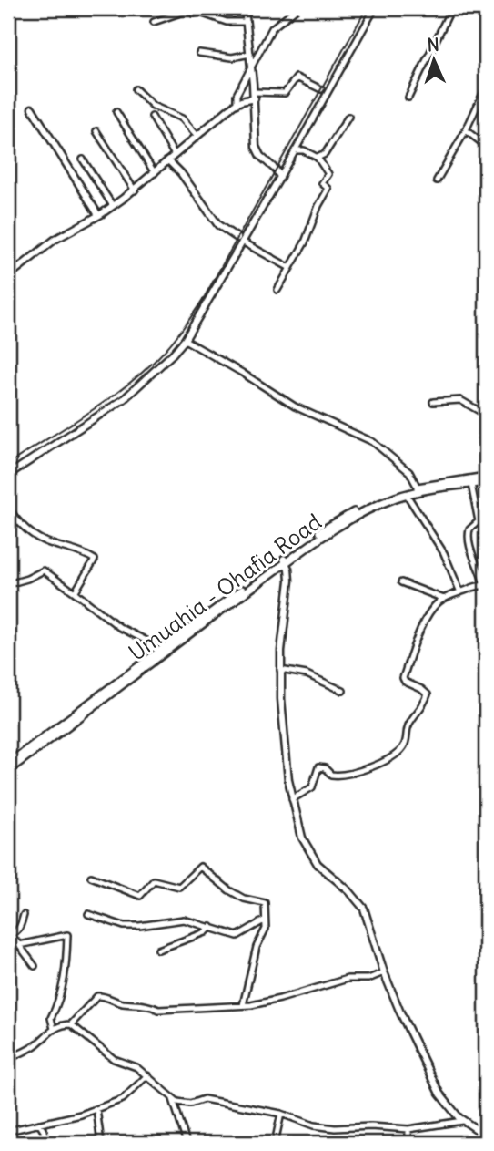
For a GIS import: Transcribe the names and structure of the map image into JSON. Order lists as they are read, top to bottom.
{
  "streets": {
    "main road": ["Umuahia - Ohafia Road"]
  },
  "north": "top"
}
